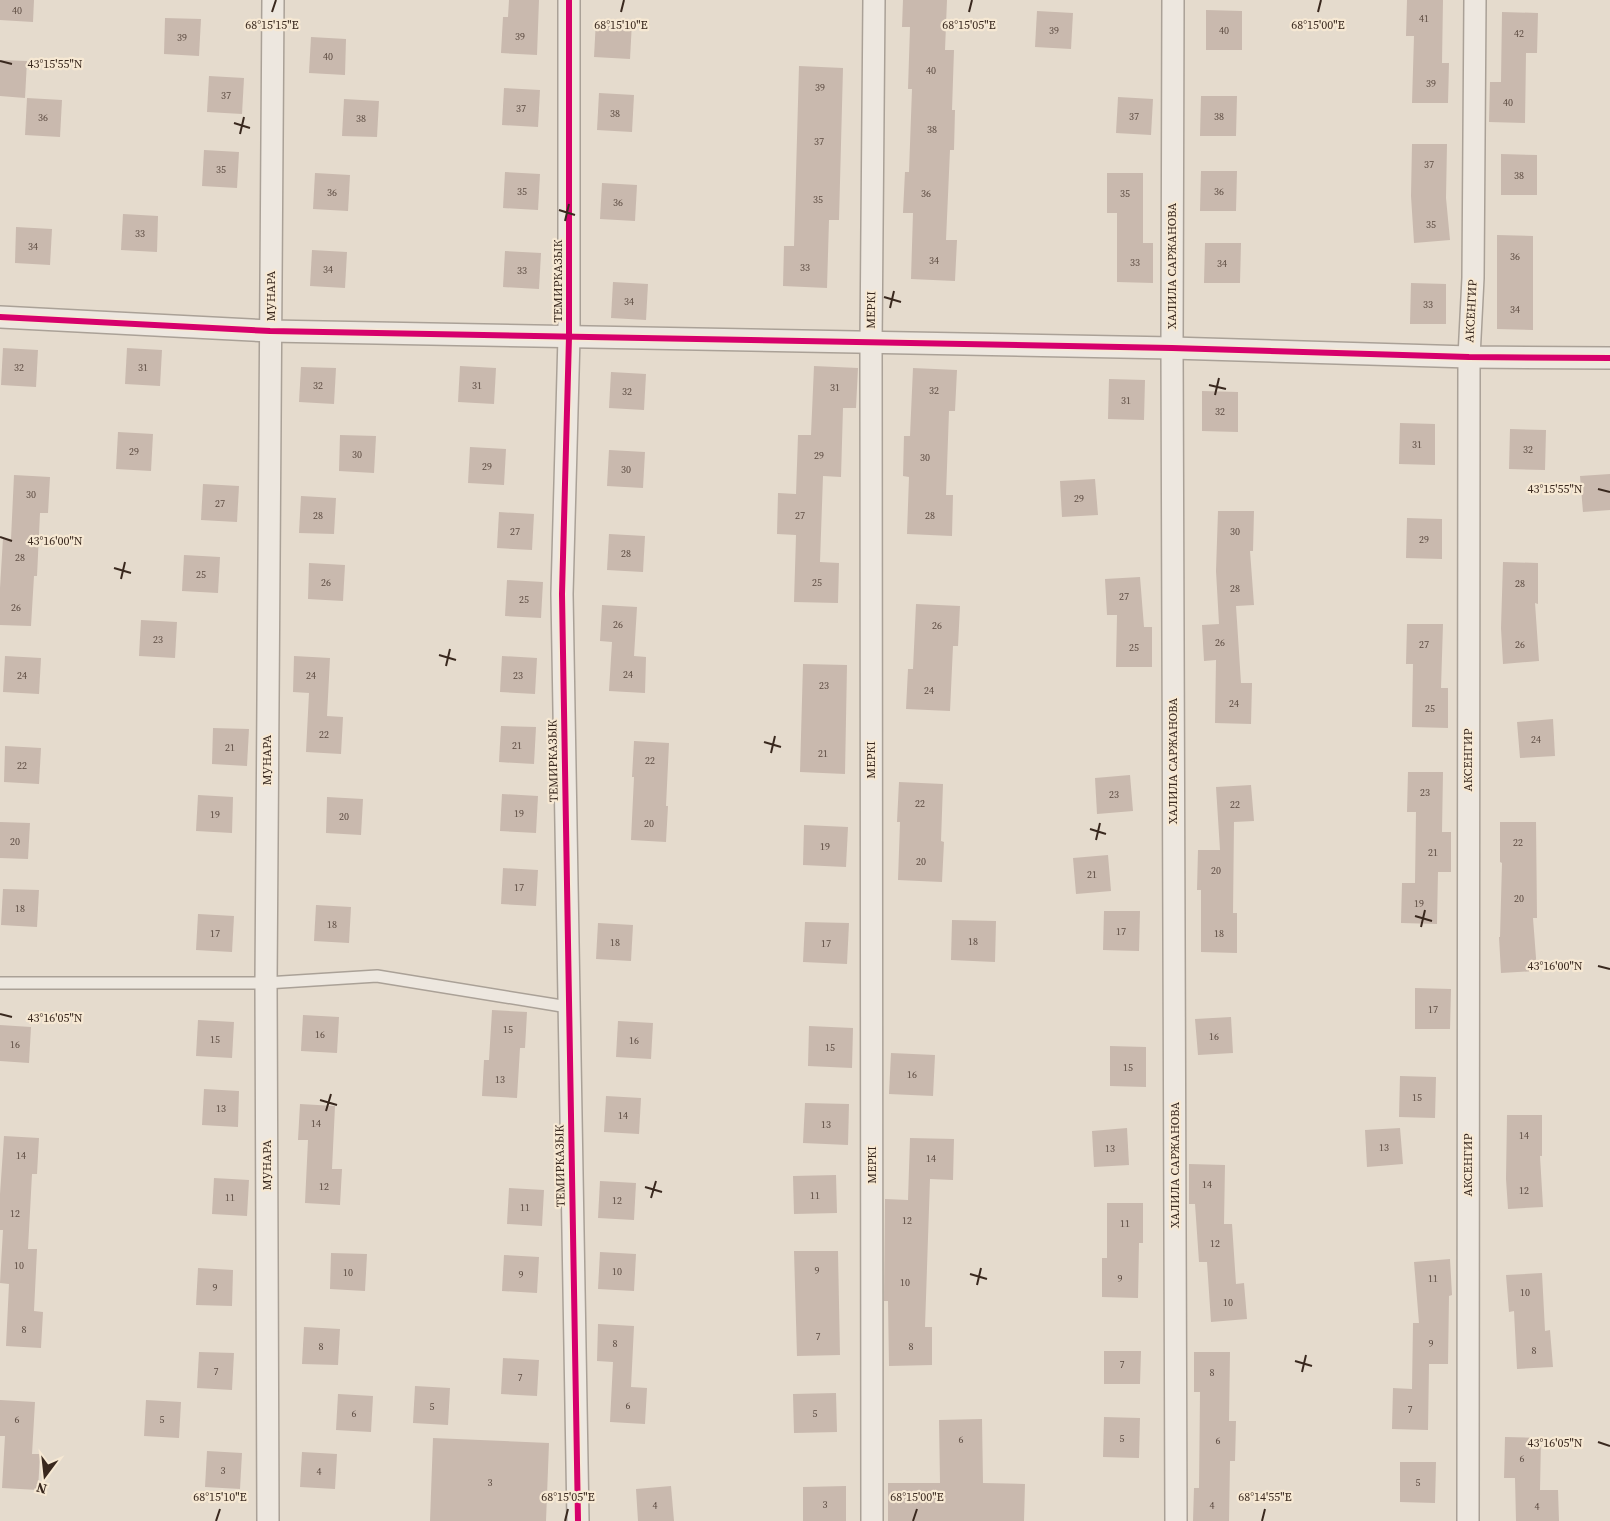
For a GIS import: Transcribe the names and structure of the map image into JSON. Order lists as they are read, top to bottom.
{
  "streets": {
    "street": [
      "ХАЛИЛА САРЖАНОВА",
      "ТЕМИРКАЗЫК",
      "МУНАРА",
      "МЕРКІ",
      "АКСЕНГИР"
    ]
  },
  "house_numbers": [
    "40",
    "41",
    "39",
    "40",
    "42",
    "39",
    "39",
    "40",
    "40",
    "39",
    "39",
    "37",
    "40",
    "37",
    "38",
    "37",
    "38",
    "36",
    "38",
    "38",
    "37",
    "37",
    "35",
    "38",
    "35",
    "36",
    "36",
    "36",
    "35",
    "35",
    "36",
    "35",
    "33",
    "34",
    "36",
    "34",
    "33",
    "34",
    "33",
    "34",
    "33",
    "34",
    "33",
    "34",
    "32",
    "31",
    "32",
    "31",
    "31",
    "32",
    "32",
    "31",
    "32",
    "31",
    "32",
    "29",
    "30",
    "29",
    "30",
    "29",
    "30",
    "30",
    "29",
    "27",
    "28",
    "27",
    "28",
    "27",
    "30",
    "29",
    "28",
    "28",
    "25",
    "26",
    "25",
    "28",
    "28",
    "27",
    "25",
    "26",
    "26",
    "26",
    "23",
    "26",
    "27",
    "26",
    "25",
    "24",
    "24",
    "24",
    "23",
    "23",
    "24",
    "24",
    "25",
    "22",
    "24",
    "21",
    "21",
    "21",
    "22",
    "22",
    "23",
    "23",
    "22",
    "22",
    "19",
    "19",
    "20",
    "20",
    "20",
    "22",
    "19",
    "21",
    "20",
    "20",
    "21",
    "17",
    "20",
    "19",
    "18",
    "18",
    "17",
    "17",
    "18",
    "18",
    "18",
    "17",
    "17",
    "15",
    "16",
    "16",
    "15",
    "16",
    "16",
    "15",
    "15",
    "16",
    "13",
    "15",
    "13",
    "14",
    "14",
    "13",
    "14",
    "13",
    "13",
    "14",
    "14",
    "14",
    "12",
    "12",
    "11",
    "11",
    "12",
    "11",
    "12",
    "12",
    "11",
    "12",
    "10",
    "9",
    "10",
    "10",
    "9",
    "9",
    "11",
    "10",
    "9",
    "10",
    "10",
    "8",
    "7",
    "8",
    "9",
    "8",
    "8",
    "8",
    "7",
    "7",
    "8",
    "7",
    "6",
    "5",
    "7",
    "6",
    "5",
    "6",
    "5",
    "5",
    "6",
    "6",
    "6",
    "3",
    "4",
    "3",
    "5",
    "3",
    "4",
    "4",
    "4"
  ],
  "north": "bottom",
  "coordinates": [
    "68°15'15\"E",
    "68°15'10\"E",
    "68°15'05\"E",
    "68°15'00\"E",
    "43°15'55\"N",
    "43°16'00\"N",
    "43°16'05\"N",
    "68°14'55\"E"
  ]
}
